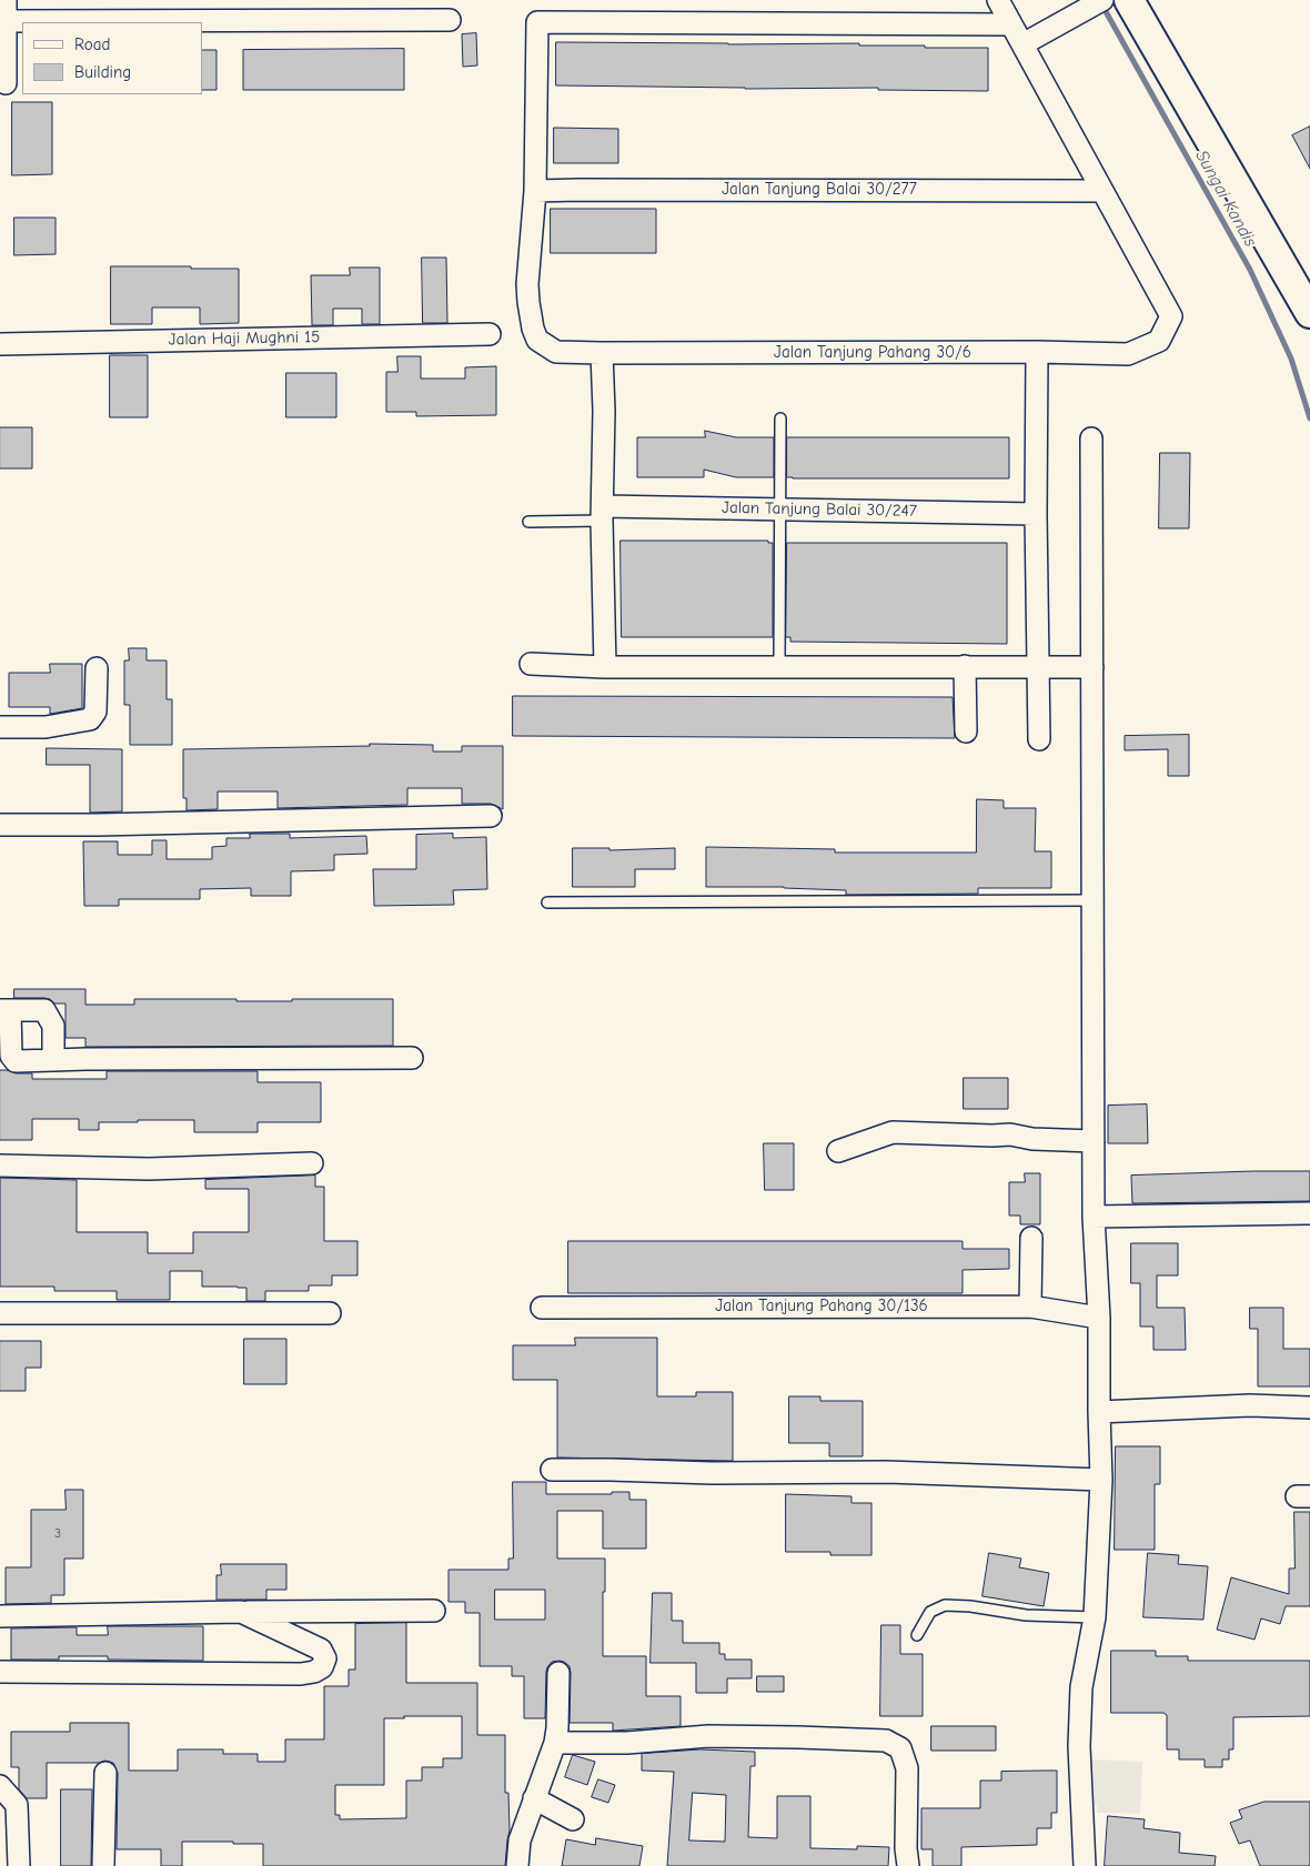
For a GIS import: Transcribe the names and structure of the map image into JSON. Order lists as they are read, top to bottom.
{
  "streets": {
    "street": [
      "Jalan Tanjung Balai 30/277",
      "Jalan Haji Mughni 15",
      "Jalan Tanjung Pahang 30/6",
      "Jalan Tanjung Balai 30/247",
      "Jalan Tanjung Pahang 30/136"
    ]
  },
  "crossings": [
    ["Jalan Tanjung Balai 30/277", "Jalan Tanjung Pahang 30/6"]
  ],
  "water": ["Sungai Kandis"],
  "house_numbers": ["3"],
  "legend": ["Road", "Building"]
}
